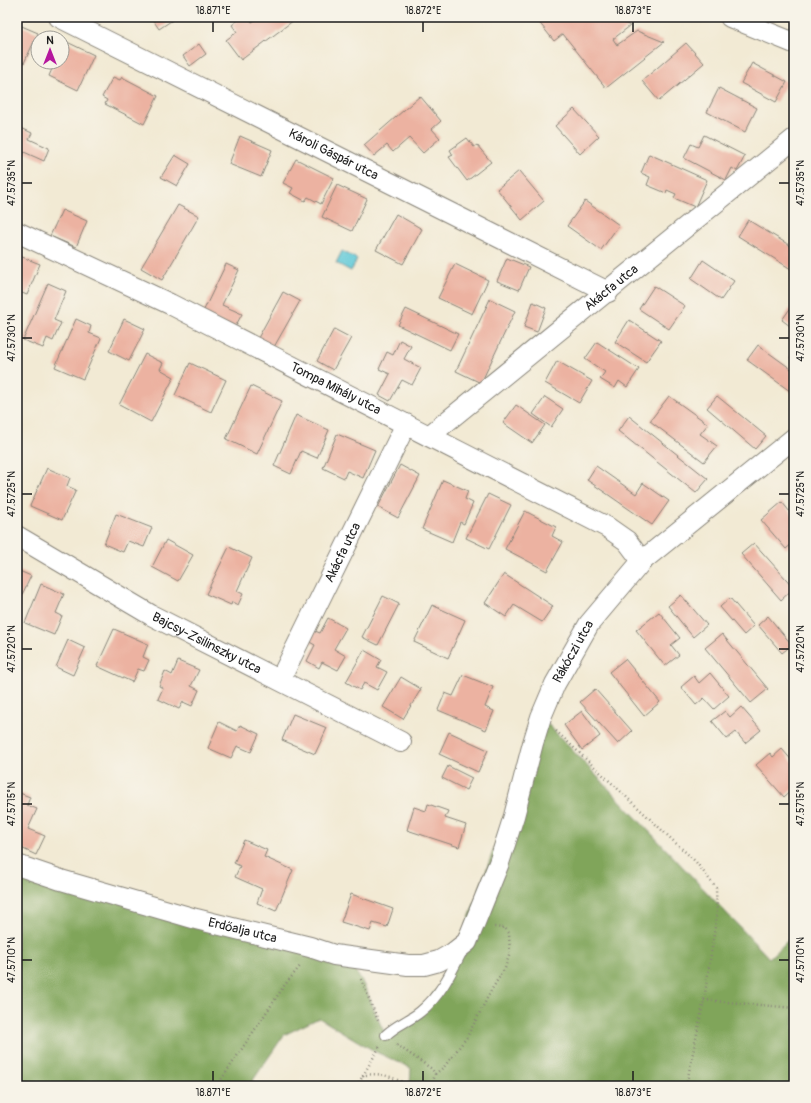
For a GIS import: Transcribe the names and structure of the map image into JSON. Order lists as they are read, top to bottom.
{
  "streets": {
    "street": [
      "Károli Gáspár utca",
      "Akácfa utca",
      "Tompa Mihály utca",
      "Bajcsy-Zsilinszky utca",
      "Rákóczi utca",
      "Erdőalja utca"
    ]
  },
  "crossings": [
    ["Károli Gáspár utca", "Akácfa utca"],
    ["Akácfa utca", "Tompa Mihály utca"],
    ["Akácfa utca", "Bajcsy-Zsilinszky utca"],
    ["Tompa Mihály utca", "Rákóczi utca"],
    ["Rákóczi utca", "Erdőalja utca"]
  ],
  "north": "top",
  "coordinates": [
    "18.871°E",
    "18.872°E",
    "18.873°E",
    "47.5735°N",
    "47.5730°N",
    "47.5725°N",
    "47.5720°N",
    "47.5715°N",
    "47.5710°N"
  ]
}
